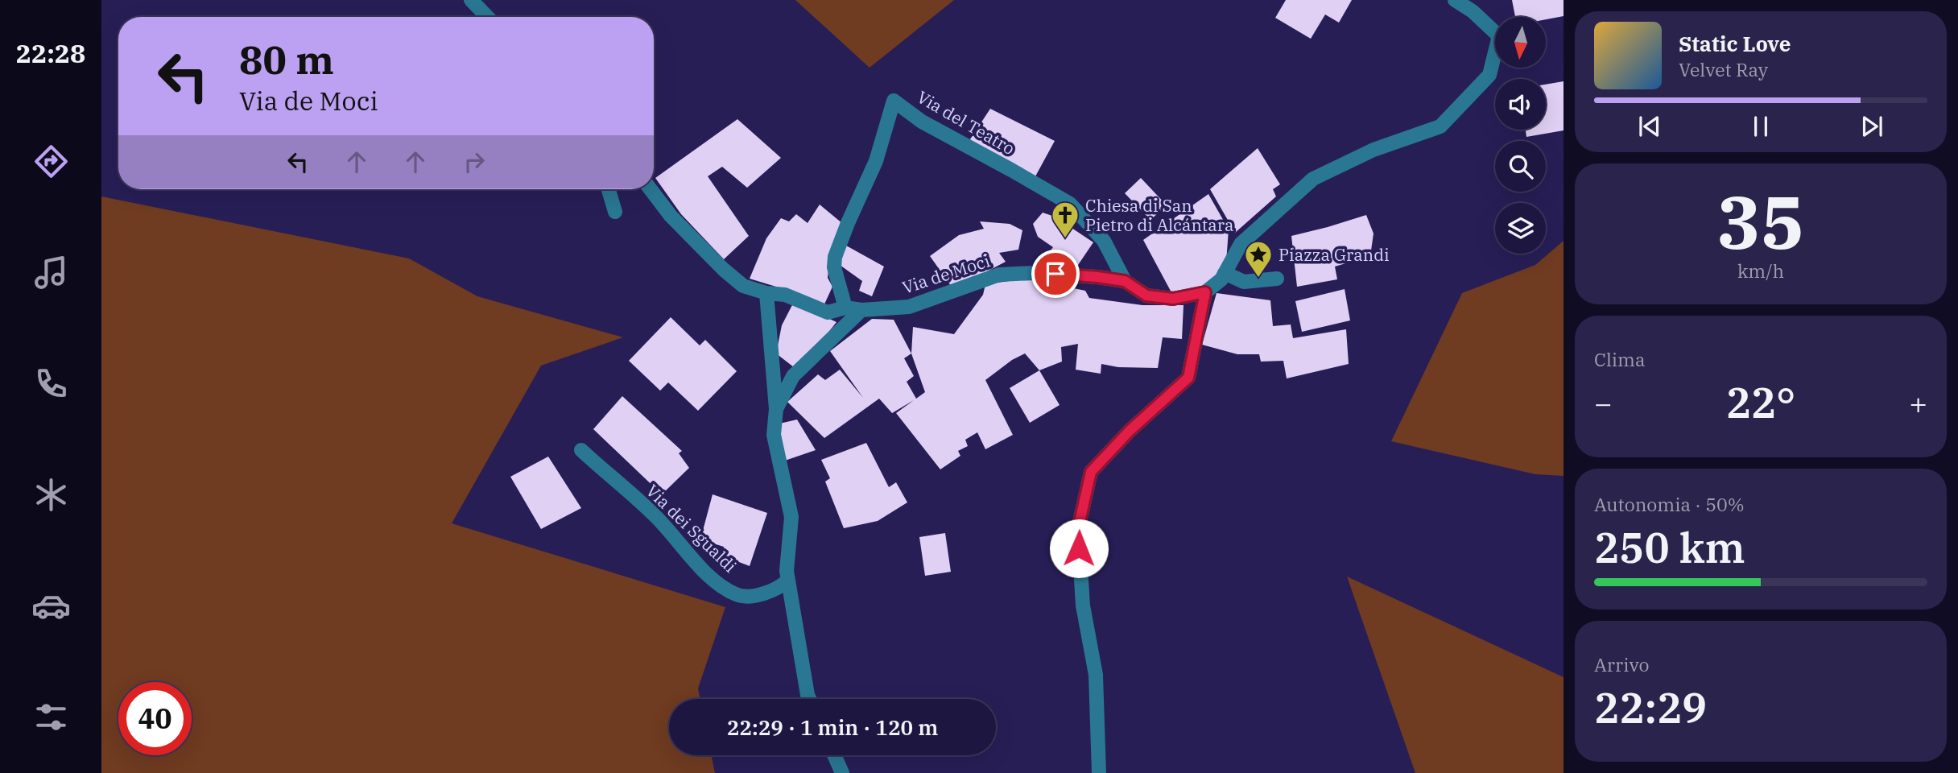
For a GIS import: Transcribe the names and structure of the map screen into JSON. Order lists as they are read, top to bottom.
{
  "streets": {
    "street": ["Via del Teatro", "Via de Moci", "Via dei Sgualdi"]
  },
  "crossings": [
    ["Via del Teatro", "Via de Moci"]
  ],
  "places": {
    "church": ["Chiesa di San Pietro di Alcántara"],
    "place": ["Piazza Grandi"]
  },
  "north": "bottom",
  "page": {
    "tabs": "22:28",
    "turn": ["80 m", "Via de Moci"],
    "song": ["Static Love", "Velvet Ray"],
    "tile": [
      ["35", "km/h"],
      "Clima",
      ["Autonomia · 50%", "250 km"],
      ["Arrivo", "22:29"]
    ],
    "heat": ["−", "22°", "+"],
    "limit": "40",
    "trip": "22:29 · 1 min · 120 m"
  }
}
